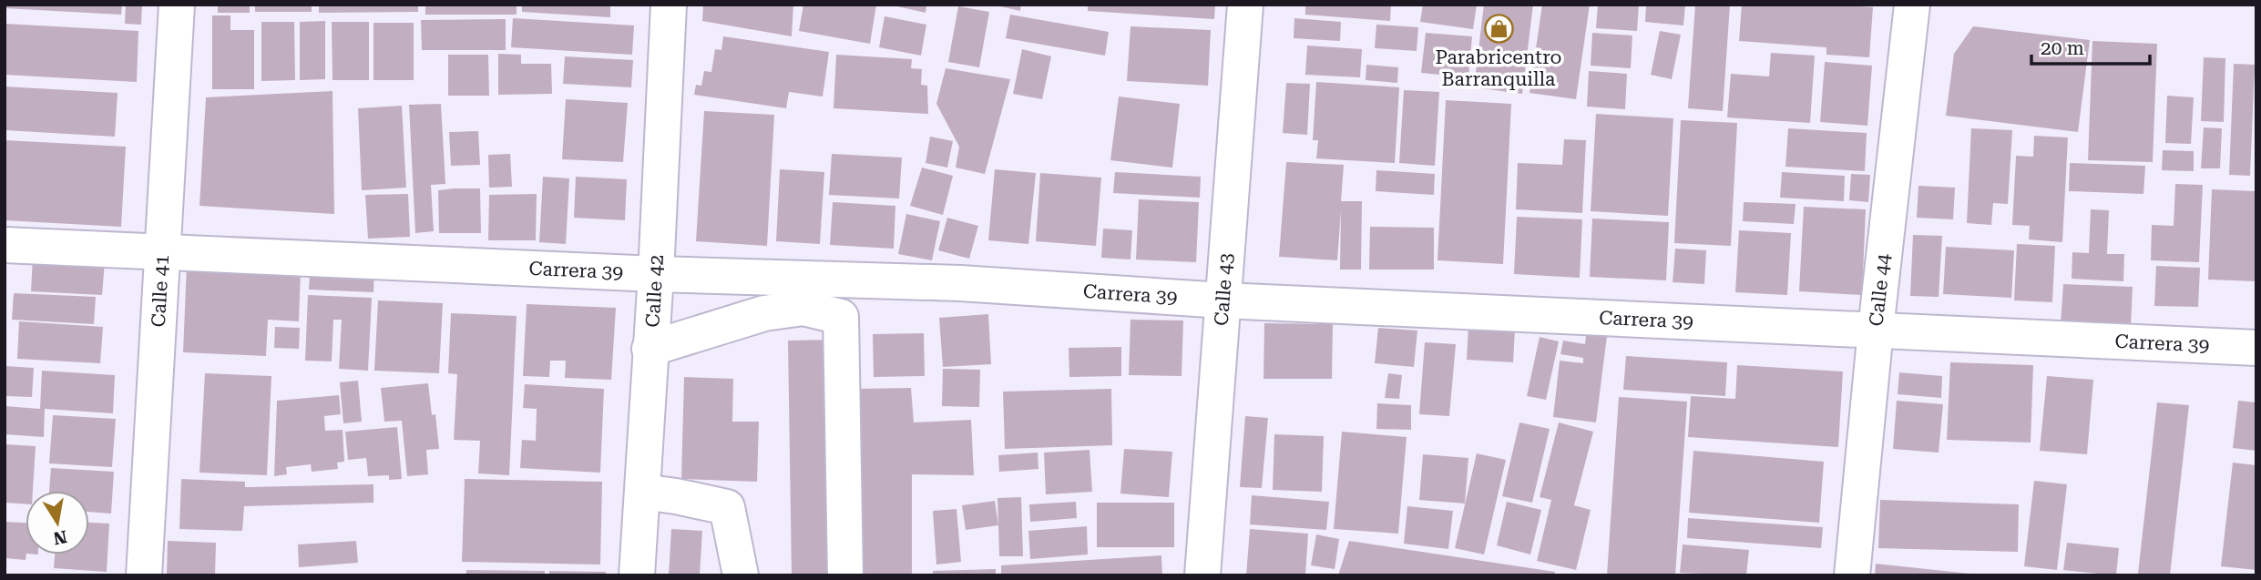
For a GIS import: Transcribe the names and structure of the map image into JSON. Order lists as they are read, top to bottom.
{
  "streets": {
    "street": [
      "Carrera 39",
      "Calle 44",
      "Calle 41",
      "Calle 42",
      "Calle 43"
    ]
  },
  "crossings": [
    ["Carrera 39", "Calle 44"],
    ["Carrera 39", "Calle 41"],
    ["Carrera 39", "Calle 42"],
    ["Carrera 39", "Calle 43"]
  ],
  "places": {
    "shop": ["Parabricentro Barranquilla"]
  },
  "scale_bar": "20 m",
  "north": "bottom"
}
